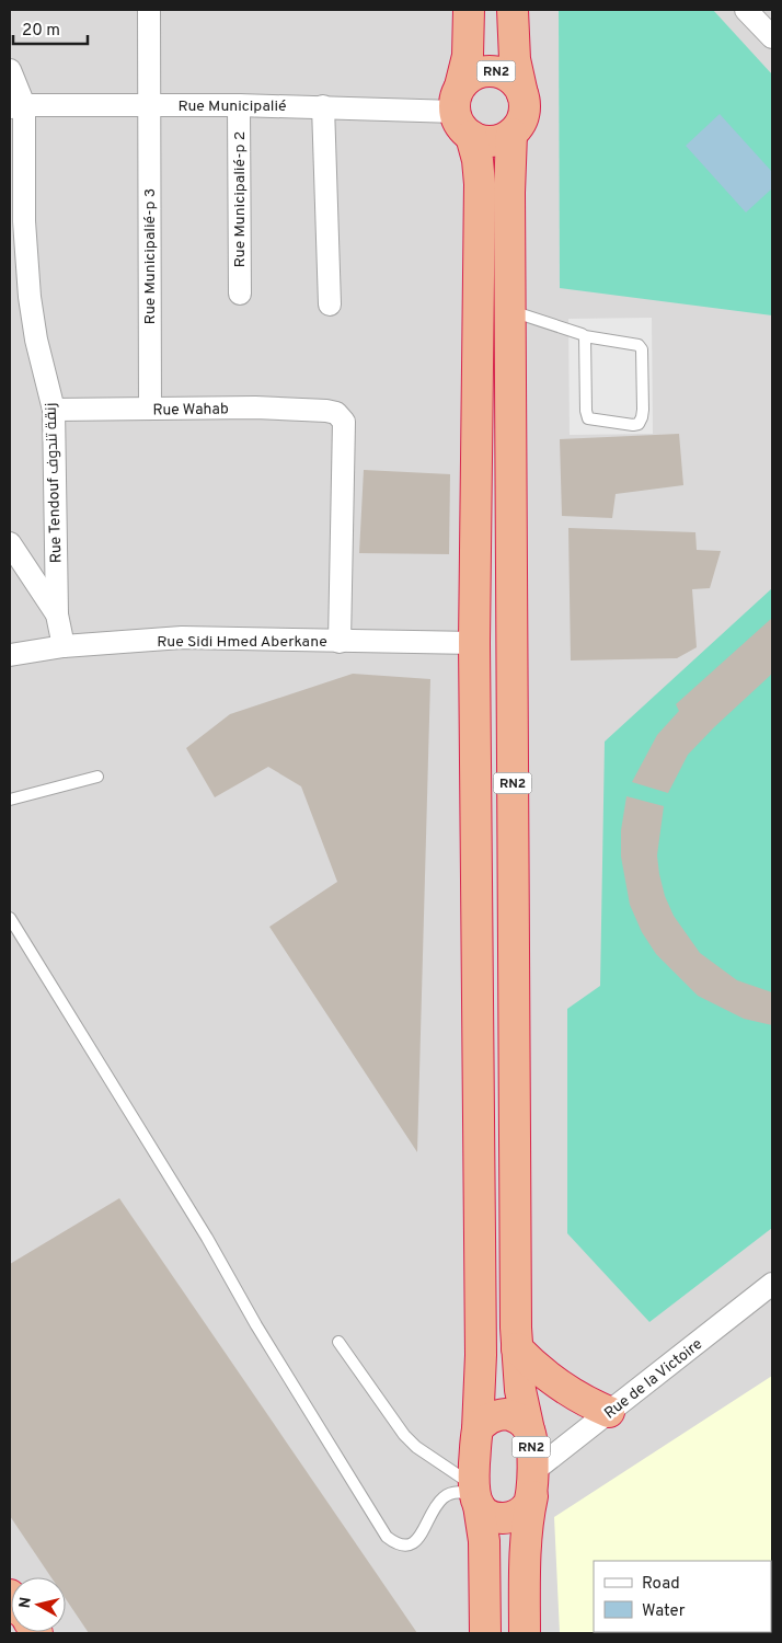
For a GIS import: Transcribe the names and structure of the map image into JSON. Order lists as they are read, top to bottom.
{
  "streets": {
    "highway": ["RN2"],
    "street": [
      "Rue Municipalié",
      "Rue Municipalié-p 2",
      "Rue Municipalié-p 3",
      "Rue Wahab",
      "Rue Tendouf زنقة تندوف",
      "Rue Sidi Hmed Aberkane",
      "Rue de la Victoire"
    ]
  },
  "crossings": [
    ["RN2", "Rue Municipalié"],
    ["RN2", "Rue Sidi Hmed Aberkane"],
    ["RN2", "Rue de la Victoire"],
    ["Rue Municipalié", "Rue Municipalié-p 2"],
    ["Rue Municipalié", "Rue Municipalié-p 3"],
    ["Rue Municipalié", "Rue Tendouf زنقة تندوف"],
    ["Rue Municipalié-p 3", "Rue Wahab"],
    ["Rue Wahab", "Rue Tendouf زنقة تندوف"],
    ["Rue Wahab", "Rue Sidi Hmed Aberkane"]
  ],
  "legend": ["Road", "Water"],
  "scale_bar": "20 m",
  "north": "left"
}
